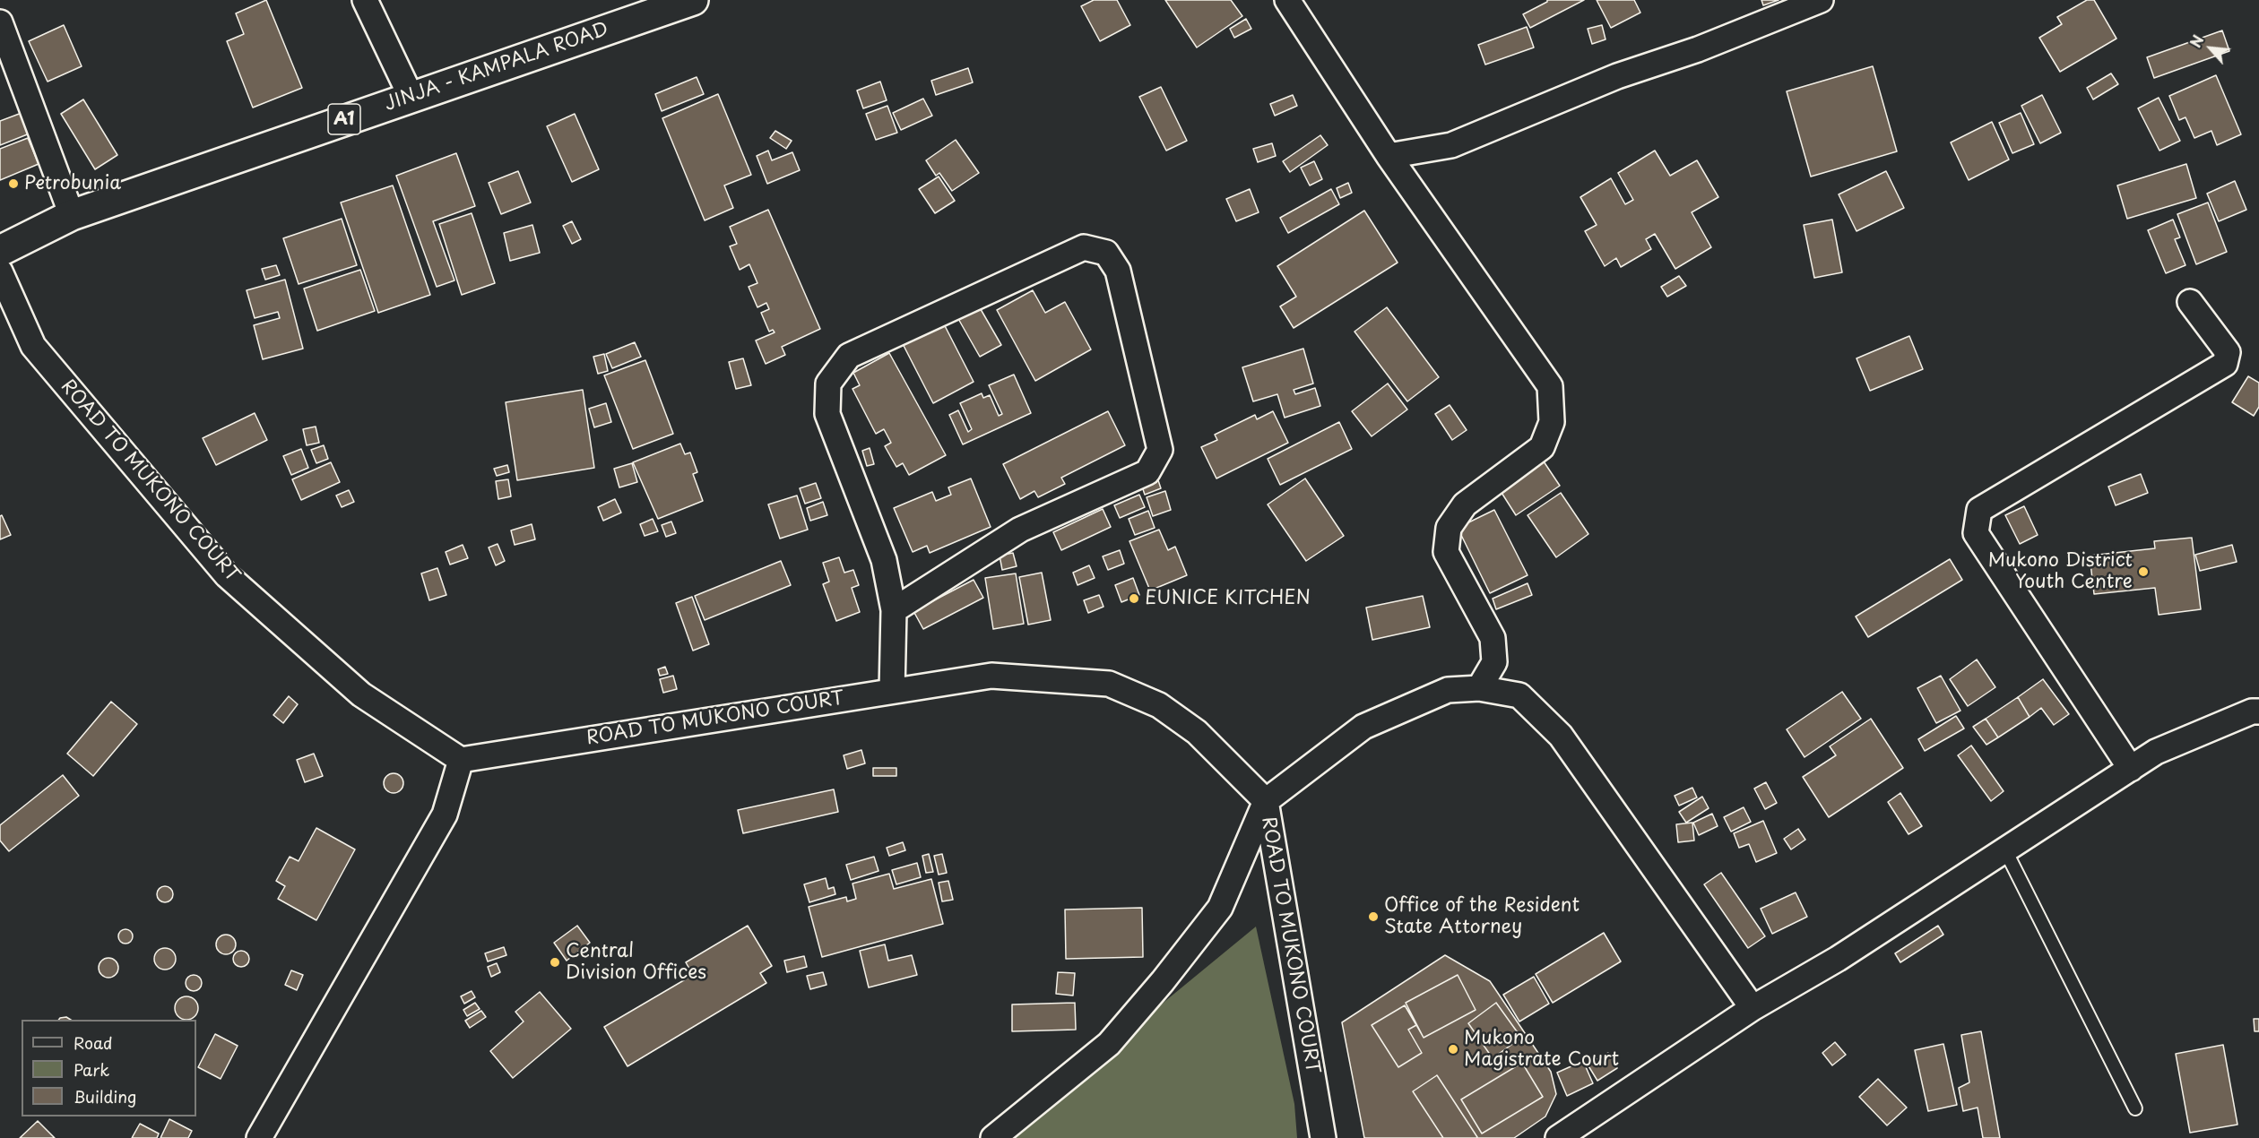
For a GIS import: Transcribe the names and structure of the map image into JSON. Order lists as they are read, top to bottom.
{
  "streets": {
    "highway": ["JINJA - KAMPALA ROAD", "A1"],
    "street": ["ROAD TO MUKONO COURT"]
  },
  "places": [
    "Petrobunia",
    "Mukono District Youth Centre",
    "EUNICE KITCHEN",
    "Office of the Resident State Attorney",
    "Central Division Offices",
    "Mukono Magistrate Court"
  ],
  "legend": ["Road", "Park", "Building"],
  "north": "top left"
}
